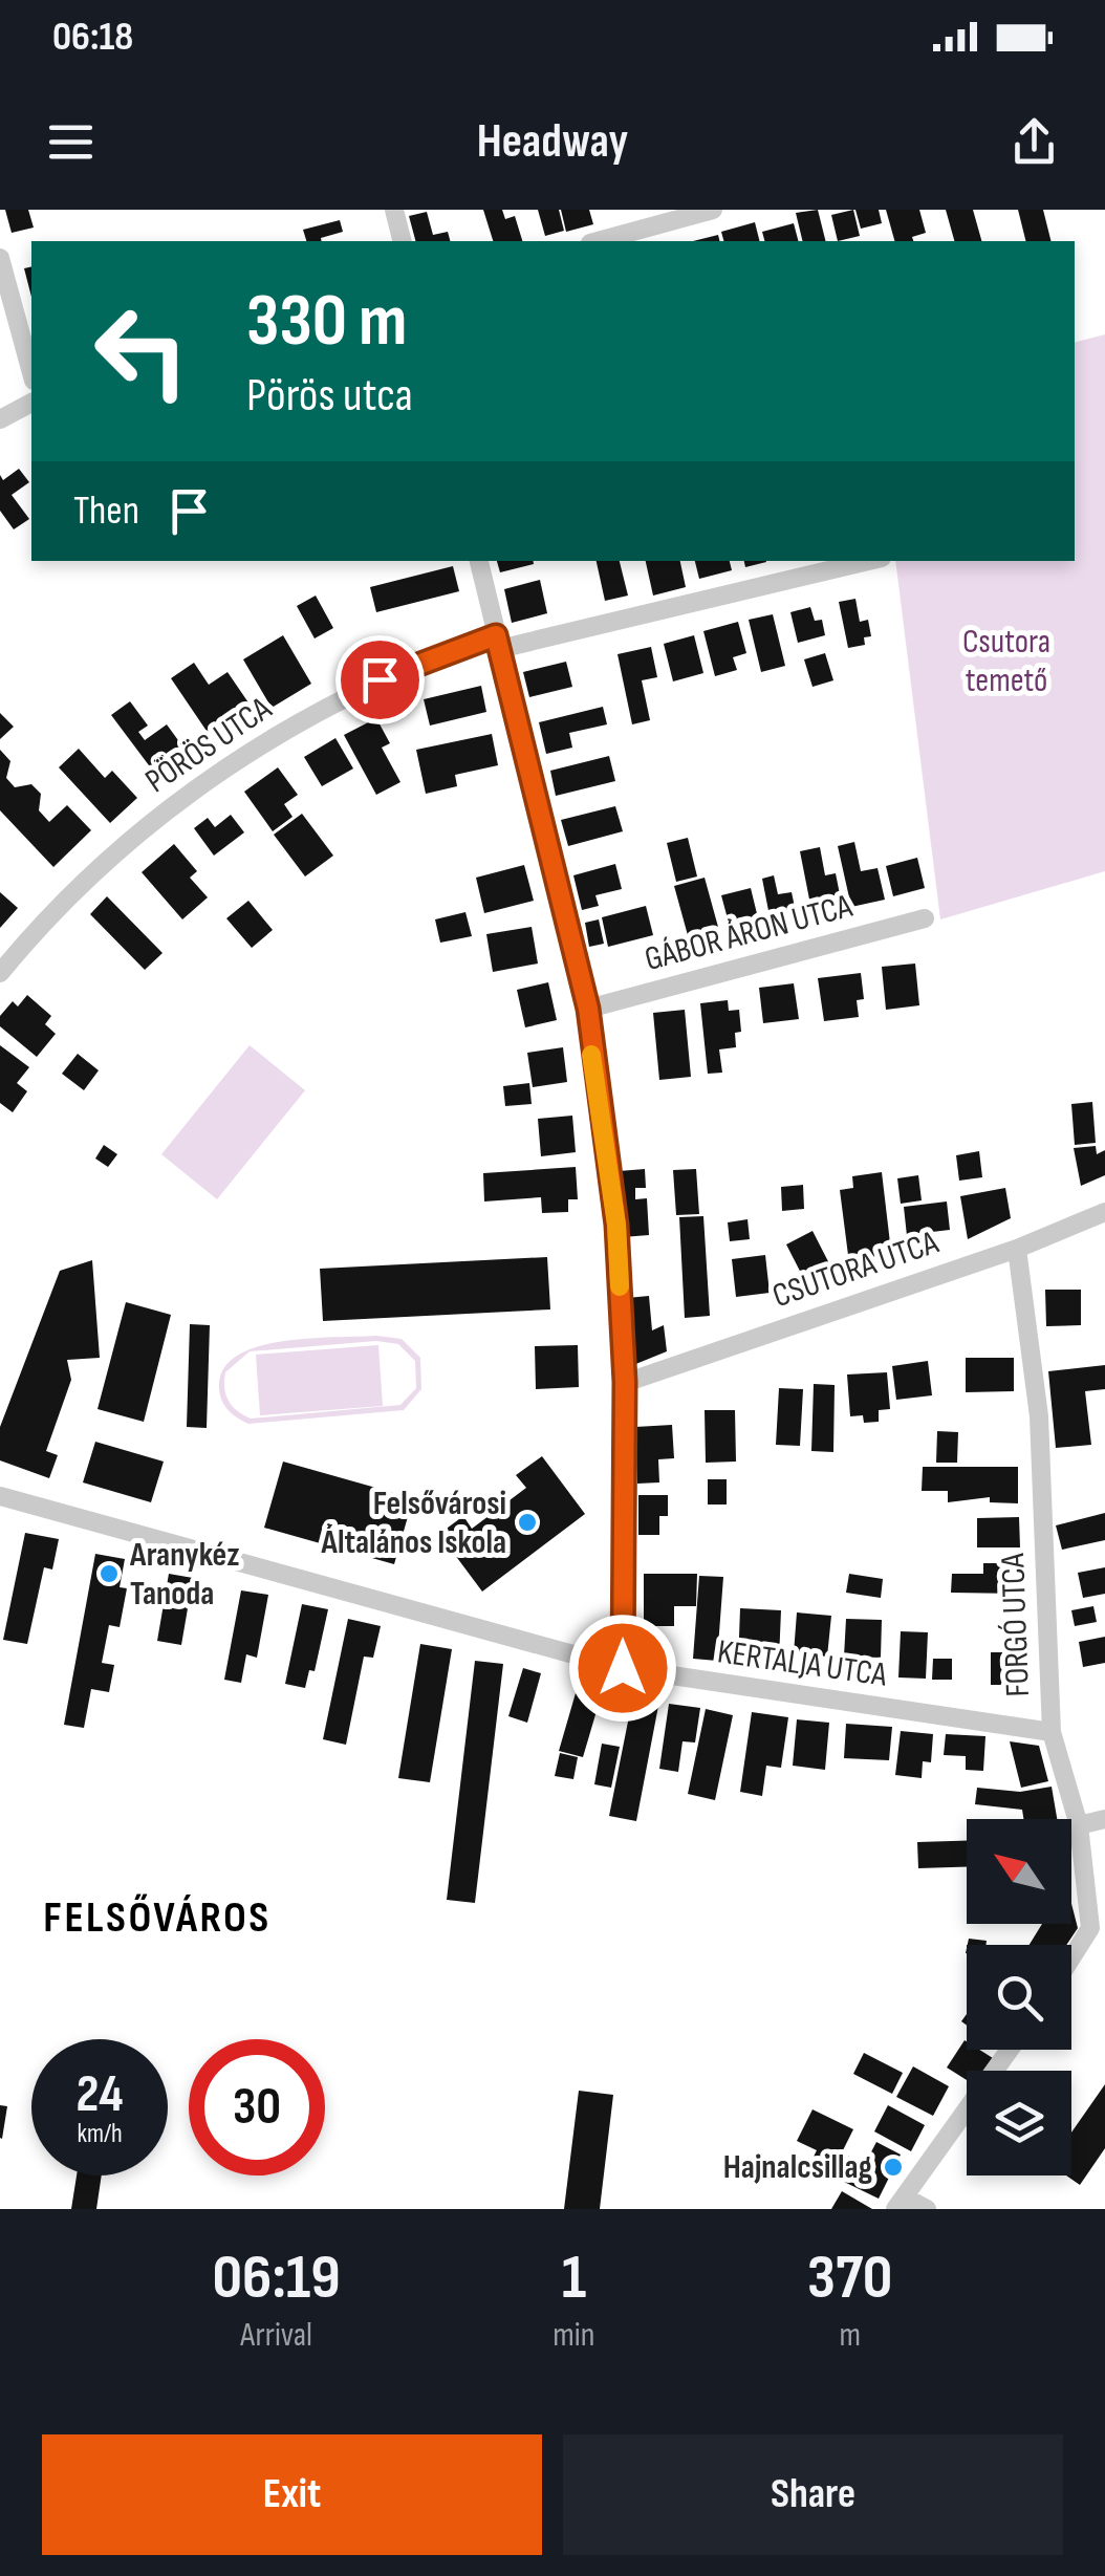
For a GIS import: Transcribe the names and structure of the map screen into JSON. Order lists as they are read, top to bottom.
{
  "streets": {
    "street": [
      "PÖRÖS UTCA",
      "GÁBOR ÁRON UTCA",
      "CSUTORA UTCA",
      "FORGÓ UTCA",
      "KERTALJA UTCA"
    ]
  },
  "crossings": [
    ["CSUTORA UTCA", "FORGÓ UTCA"],
    ["FORGÓ UTCA", "KERTALJA UTCA"]
  ],
  "districts": ["FELSŐVÁROS"],
  "parks": ["Csutora temető"],
  "places": ["Felsővárosi Általános Iskola", "Aranykéz Tanoda", "Hajnalcsillag"],
  "north": "top left",
  "page": {
    "status": "06:18",
    "header": "Headway",
    "turn": ["330 m", "Pörös utca"],
    "then": "Then",
    "speed": "24 km/h",
    "limit": "30",
    "eta": [
      "06:19",
      "Arrival",
      "1",
      "min",
      "370",
      "m"
    ],
    "buttons": ["Exit", "Share"]
  }
}
